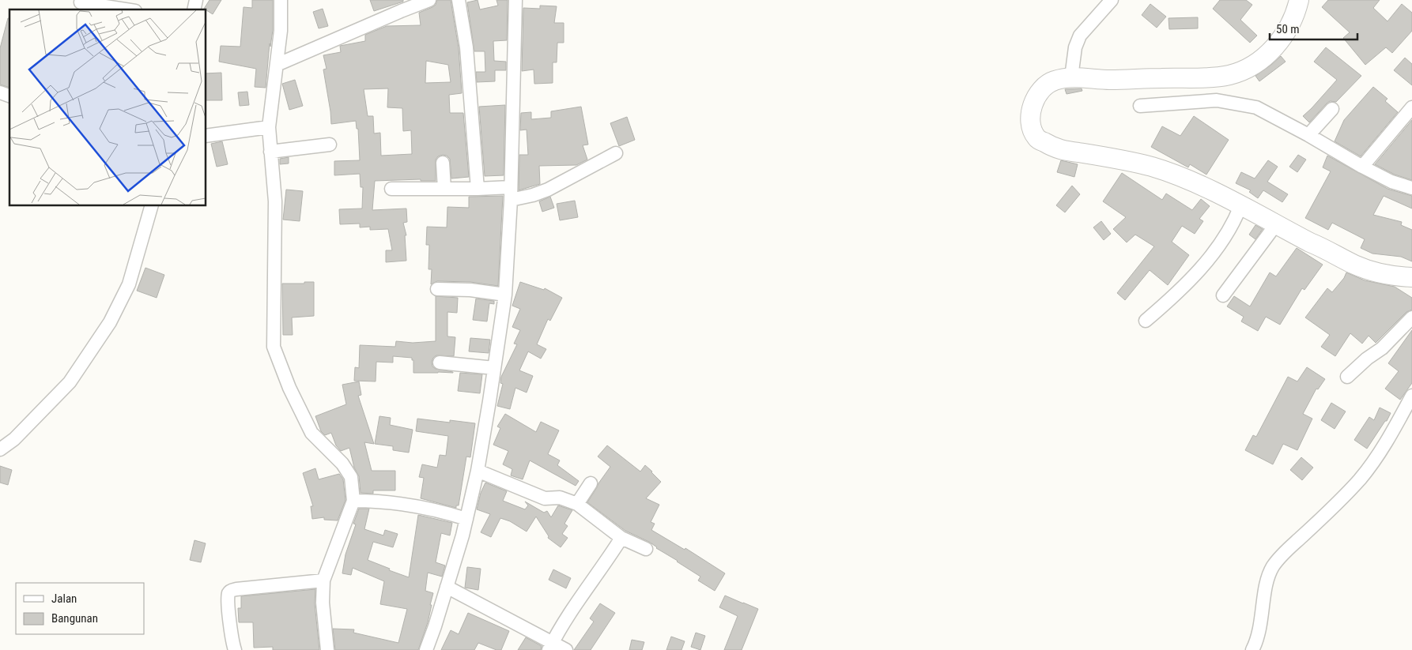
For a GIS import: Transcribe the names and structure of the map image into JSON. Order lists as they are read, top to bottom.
{
  "legend": ["Jalan", "Bangunan"],
  "scale_bar": "50 m"
}
